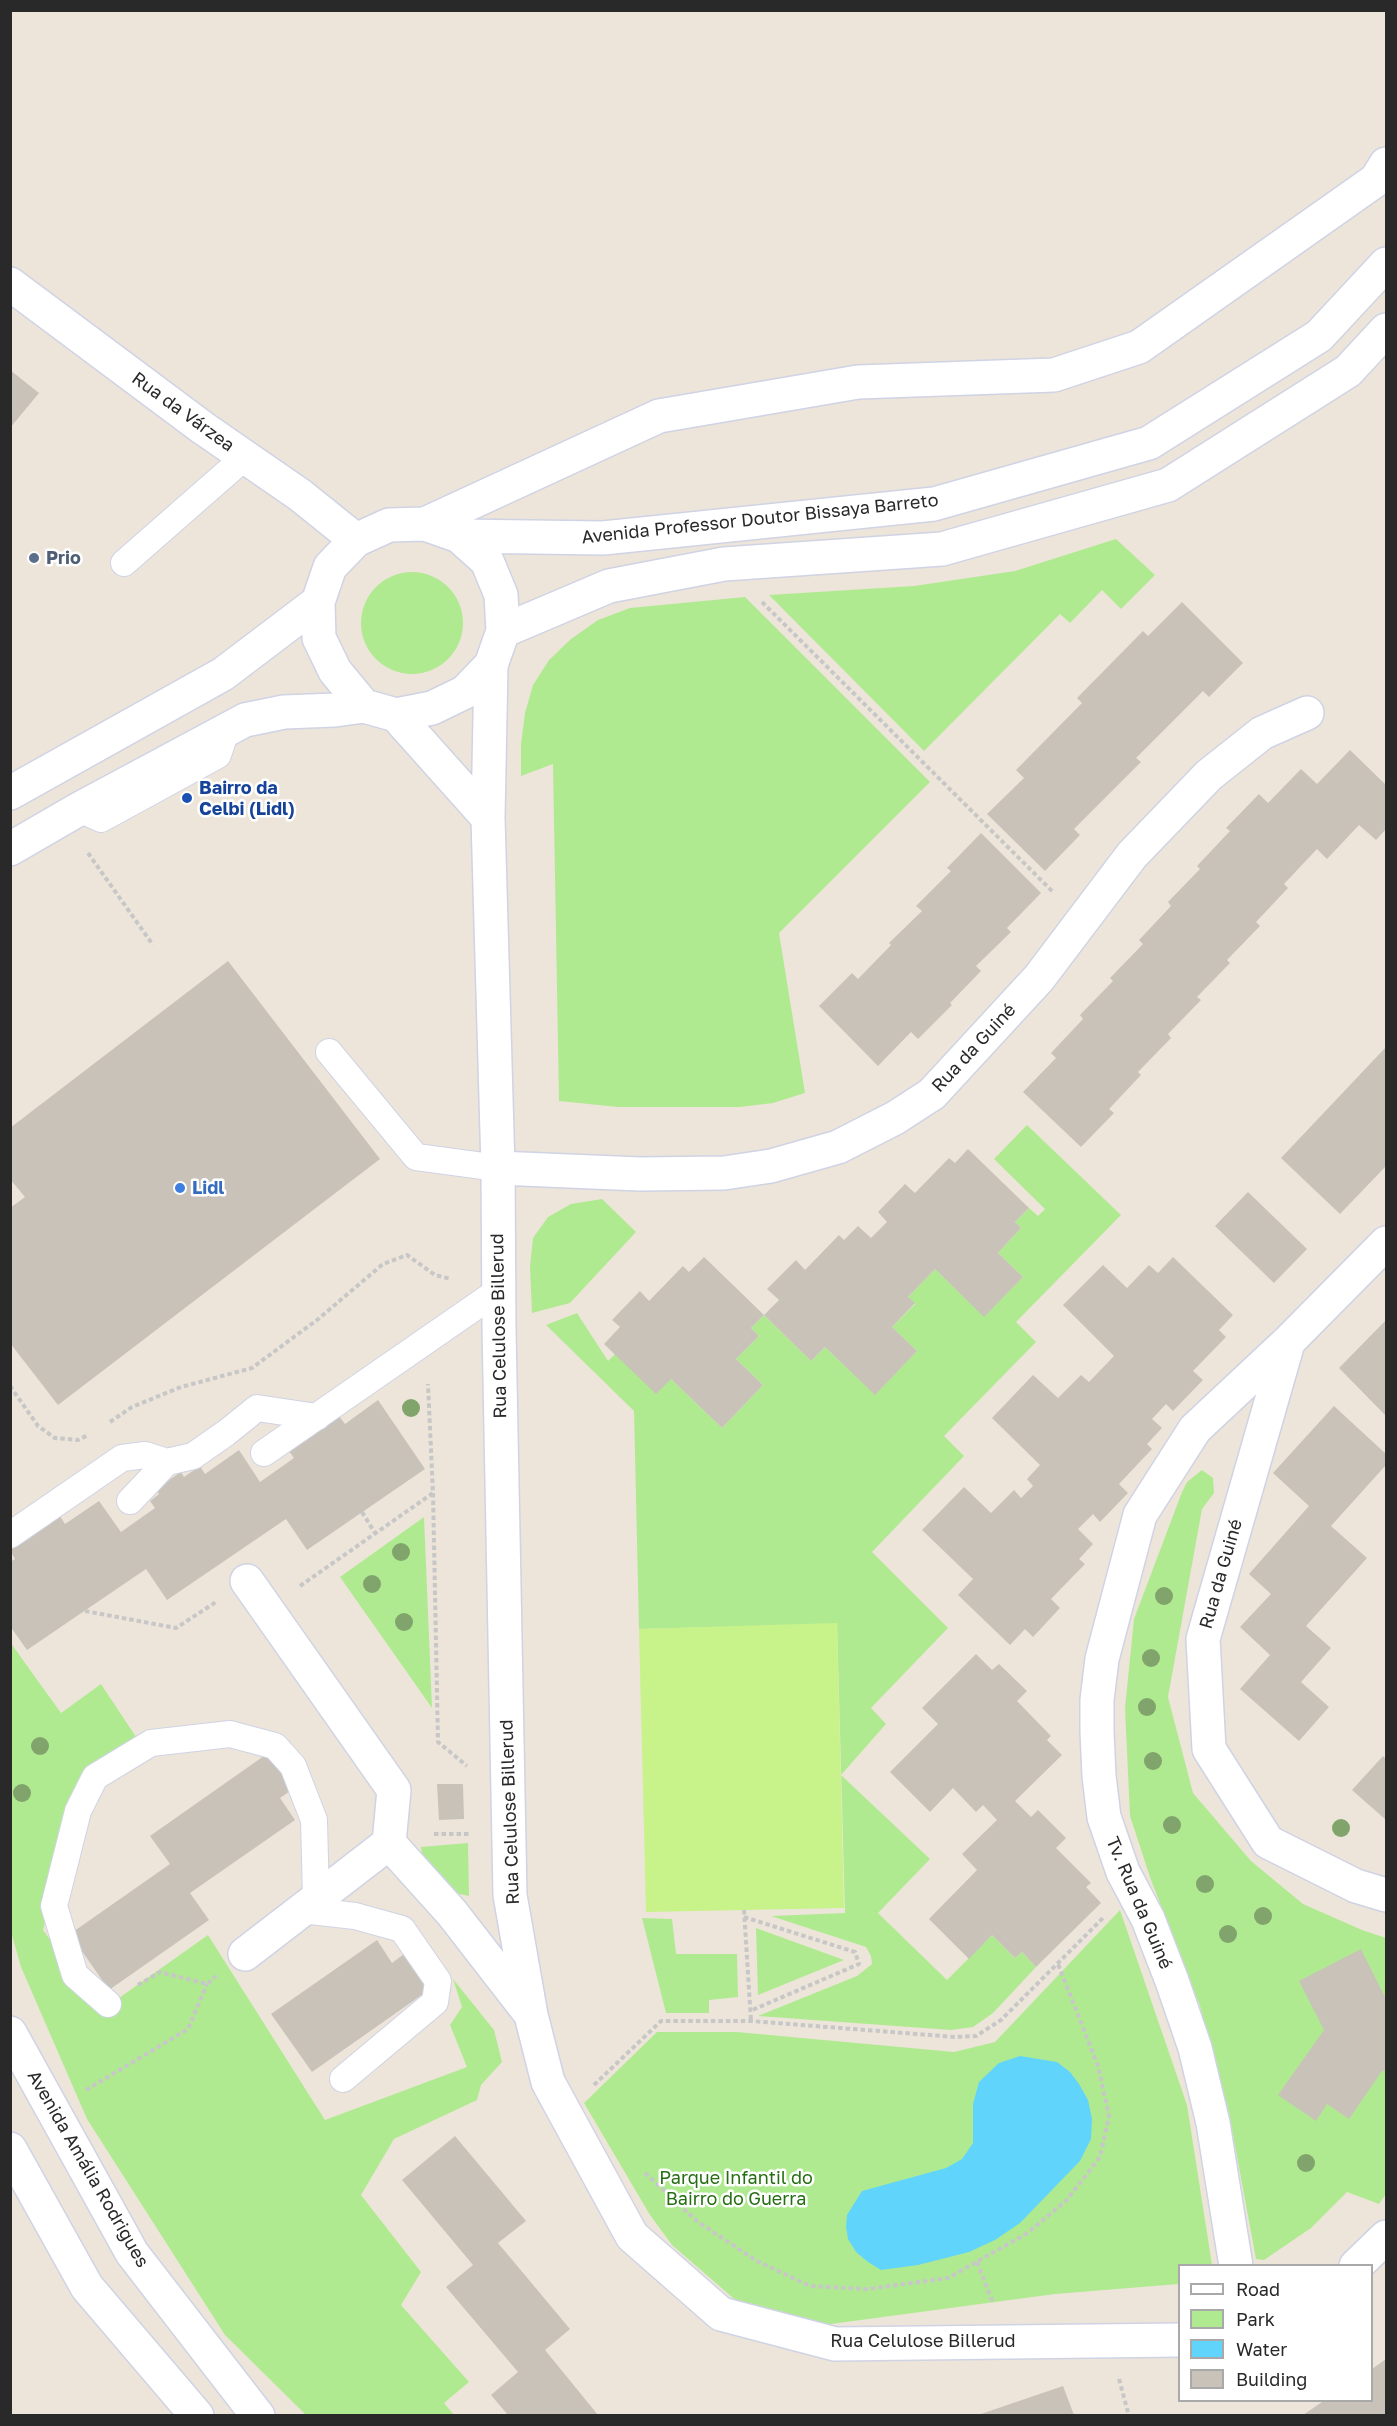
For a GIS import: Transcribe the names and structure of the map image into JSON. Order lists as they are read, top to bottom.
{
  "streets": {
    "street": [
      "Rua da Várzea",
      "Avenida Professor Doutor Bissaya Barreto",
      "Rua da Guiné",
      "Rua Celulose Billerud",
      "Tv. Rua da Guiné",
      "Avenida Amália Rodrigues"
    ]
  },
  "crossings": [
    ["Rua da Várzea", "Avenida Professor Doutor Bissaya Barreto"],
    ["Rua da Várzea", "Rua Celulose Billerud"],
    ["Avenida Professor Doutor Bissaya Barreto", "Rua Celulose Billerud"],
    ["Rua da Guiné", "Rua Celulose Billerud"],
    ["Rua da Guiné", "Tv. Rua da Guiné"]
  ],
  "parks": ["Parque Infantil do Bairro do Guerra"],
  "places": ["Prio", "Bairro da Celbi (Lidl)", "Lidl"],
  "legend": [
    "Road",
    "Park",
    "Water",
    "Building"
  ]
}
